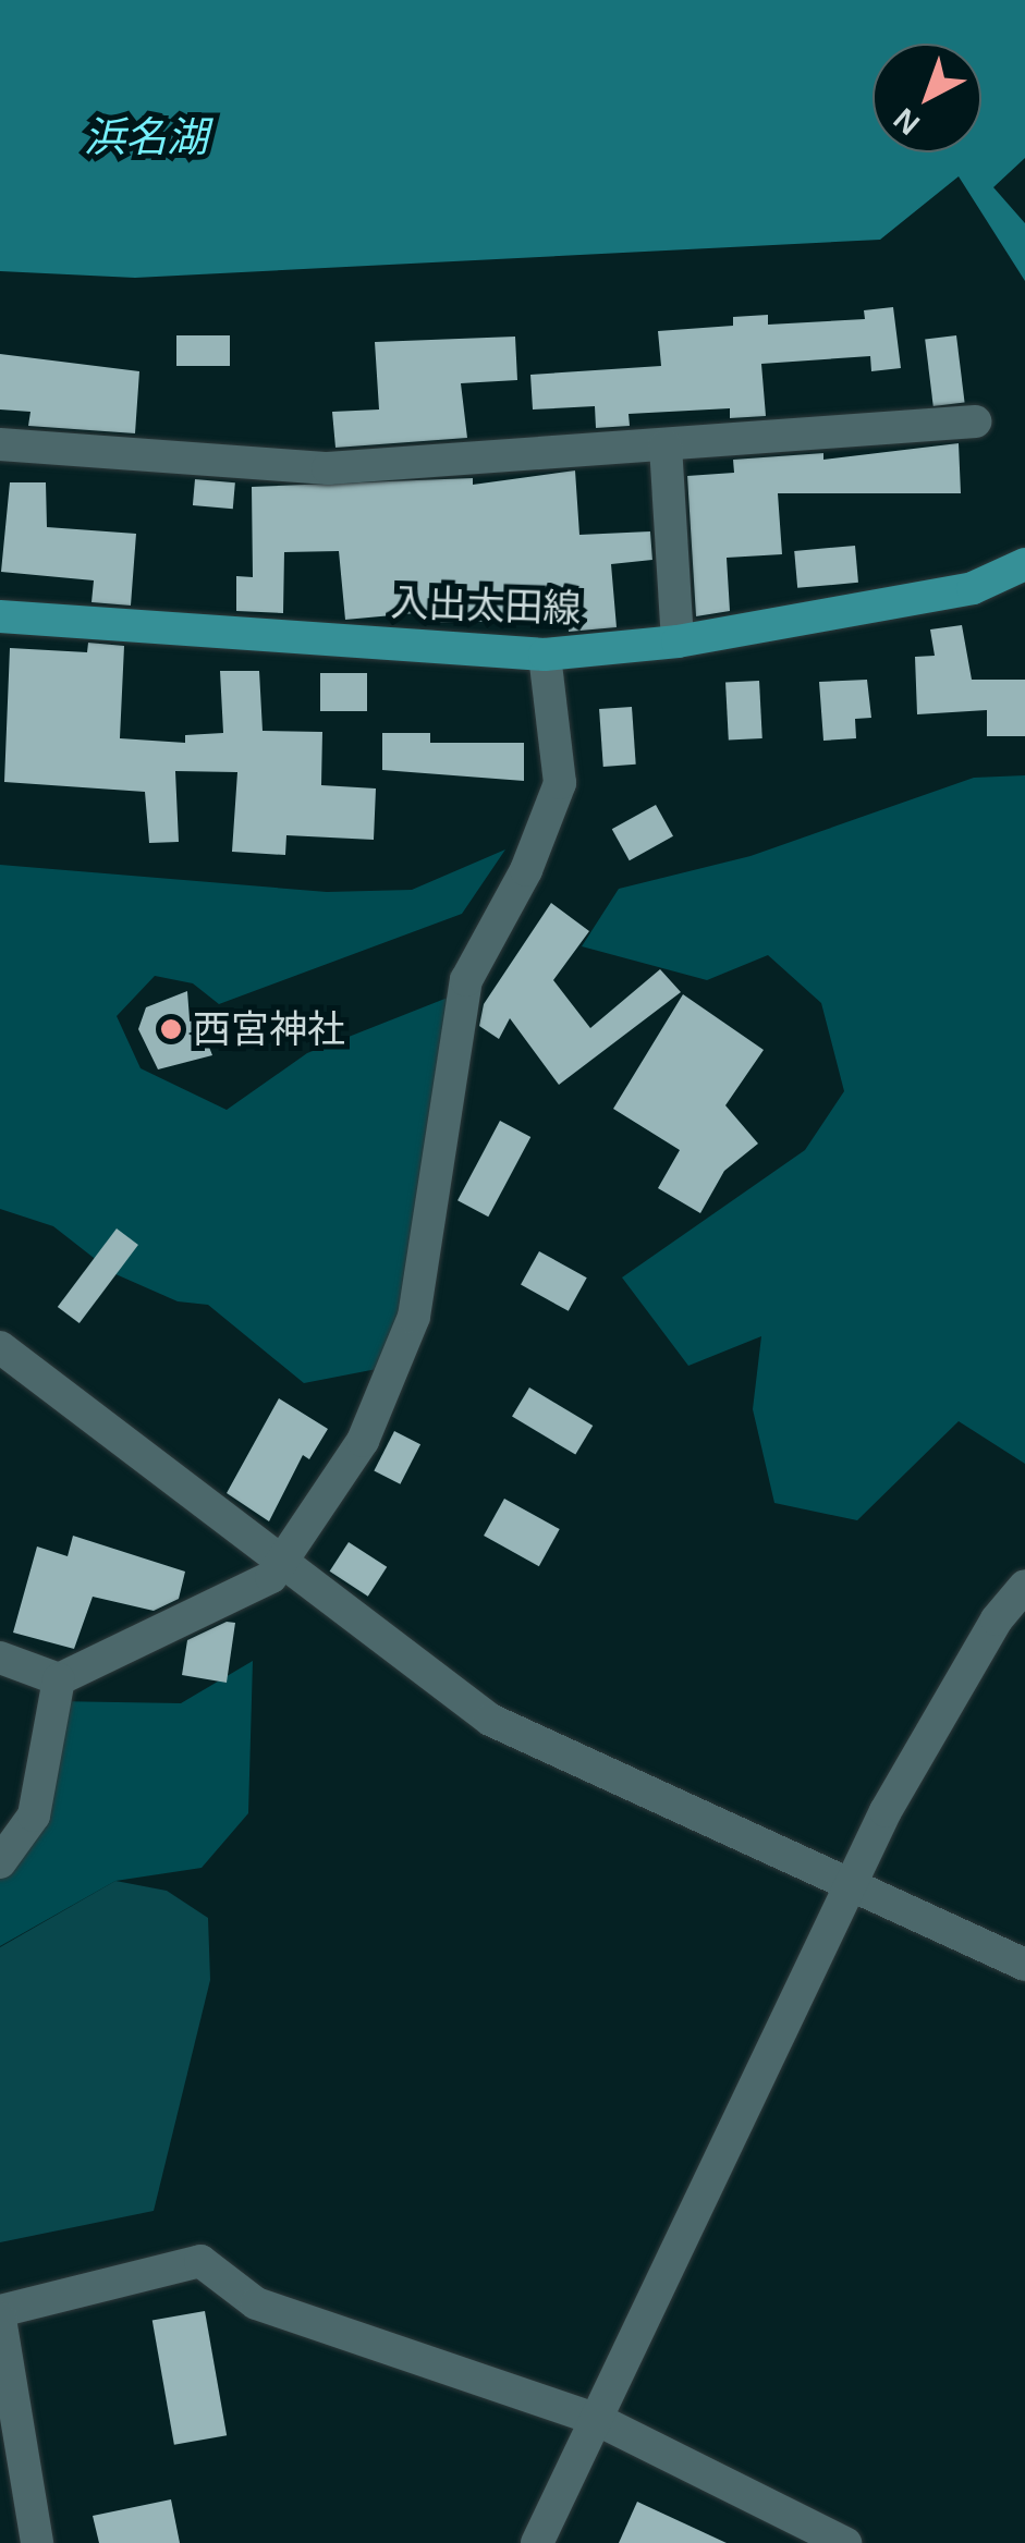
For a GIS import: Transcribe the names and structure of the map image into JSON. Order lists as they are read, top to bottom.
{
  "streets": {
    "main road": ["入出太田線"]
  },
  "water": ["浜名湖"],
  "places": ["西宮神社"],
  "north": "bottom left"
}
